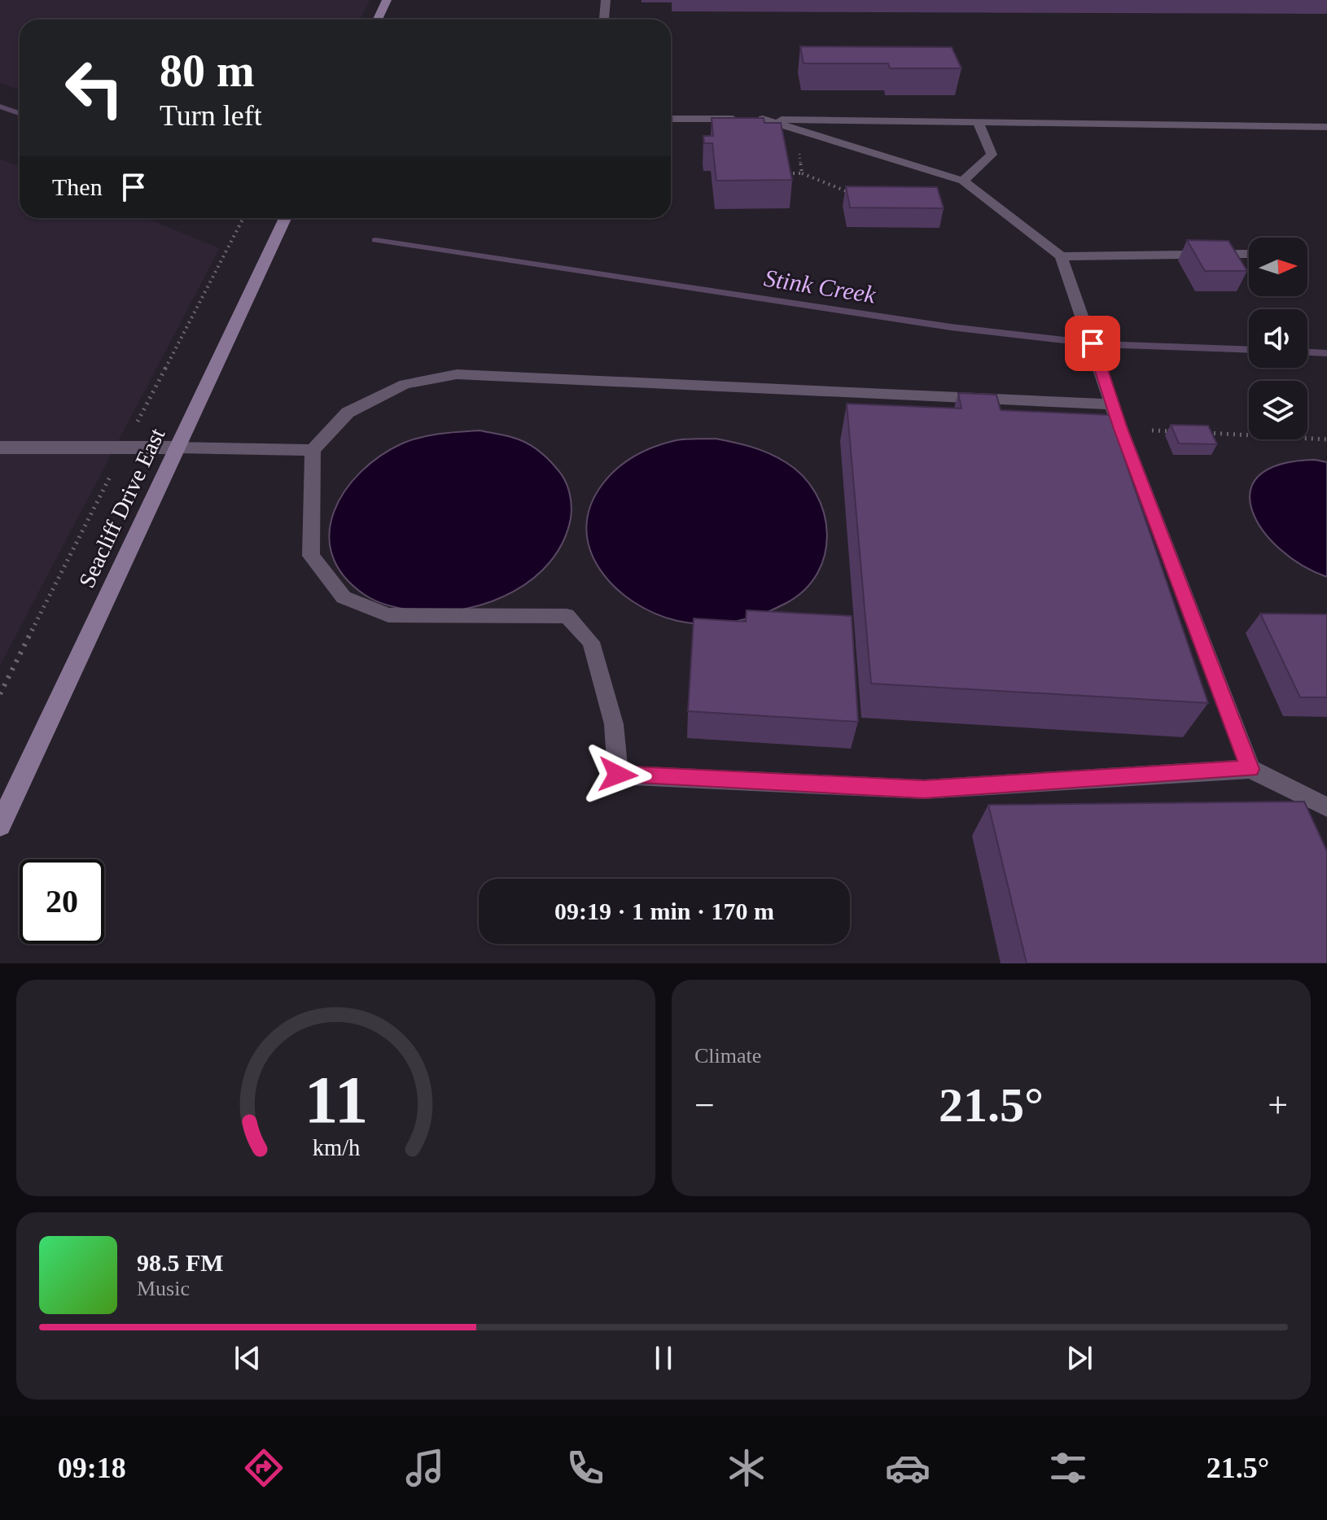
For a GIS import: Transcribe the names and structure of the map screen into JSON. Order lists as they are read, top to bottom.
{
  "streets": {
    "main road": ["Seacliff Drive East"]
  },
  "water": ["Stink Creek"],
  "north": "right",
  "page": {
    "turn": ["80 m", "Turn left"],
    "then": "Then",
    "limit": "20",
    "trip": "09:19 · 1 min · 170 m",
    "tile": "Climate",
    "heat": ["−", "21.5°", "+"],
    "song": ["98.5 FM", "Music"],
    "tabs": ["09:18", "21.5°"],
    "gauge": ["11", "km/h"]
  }
}
